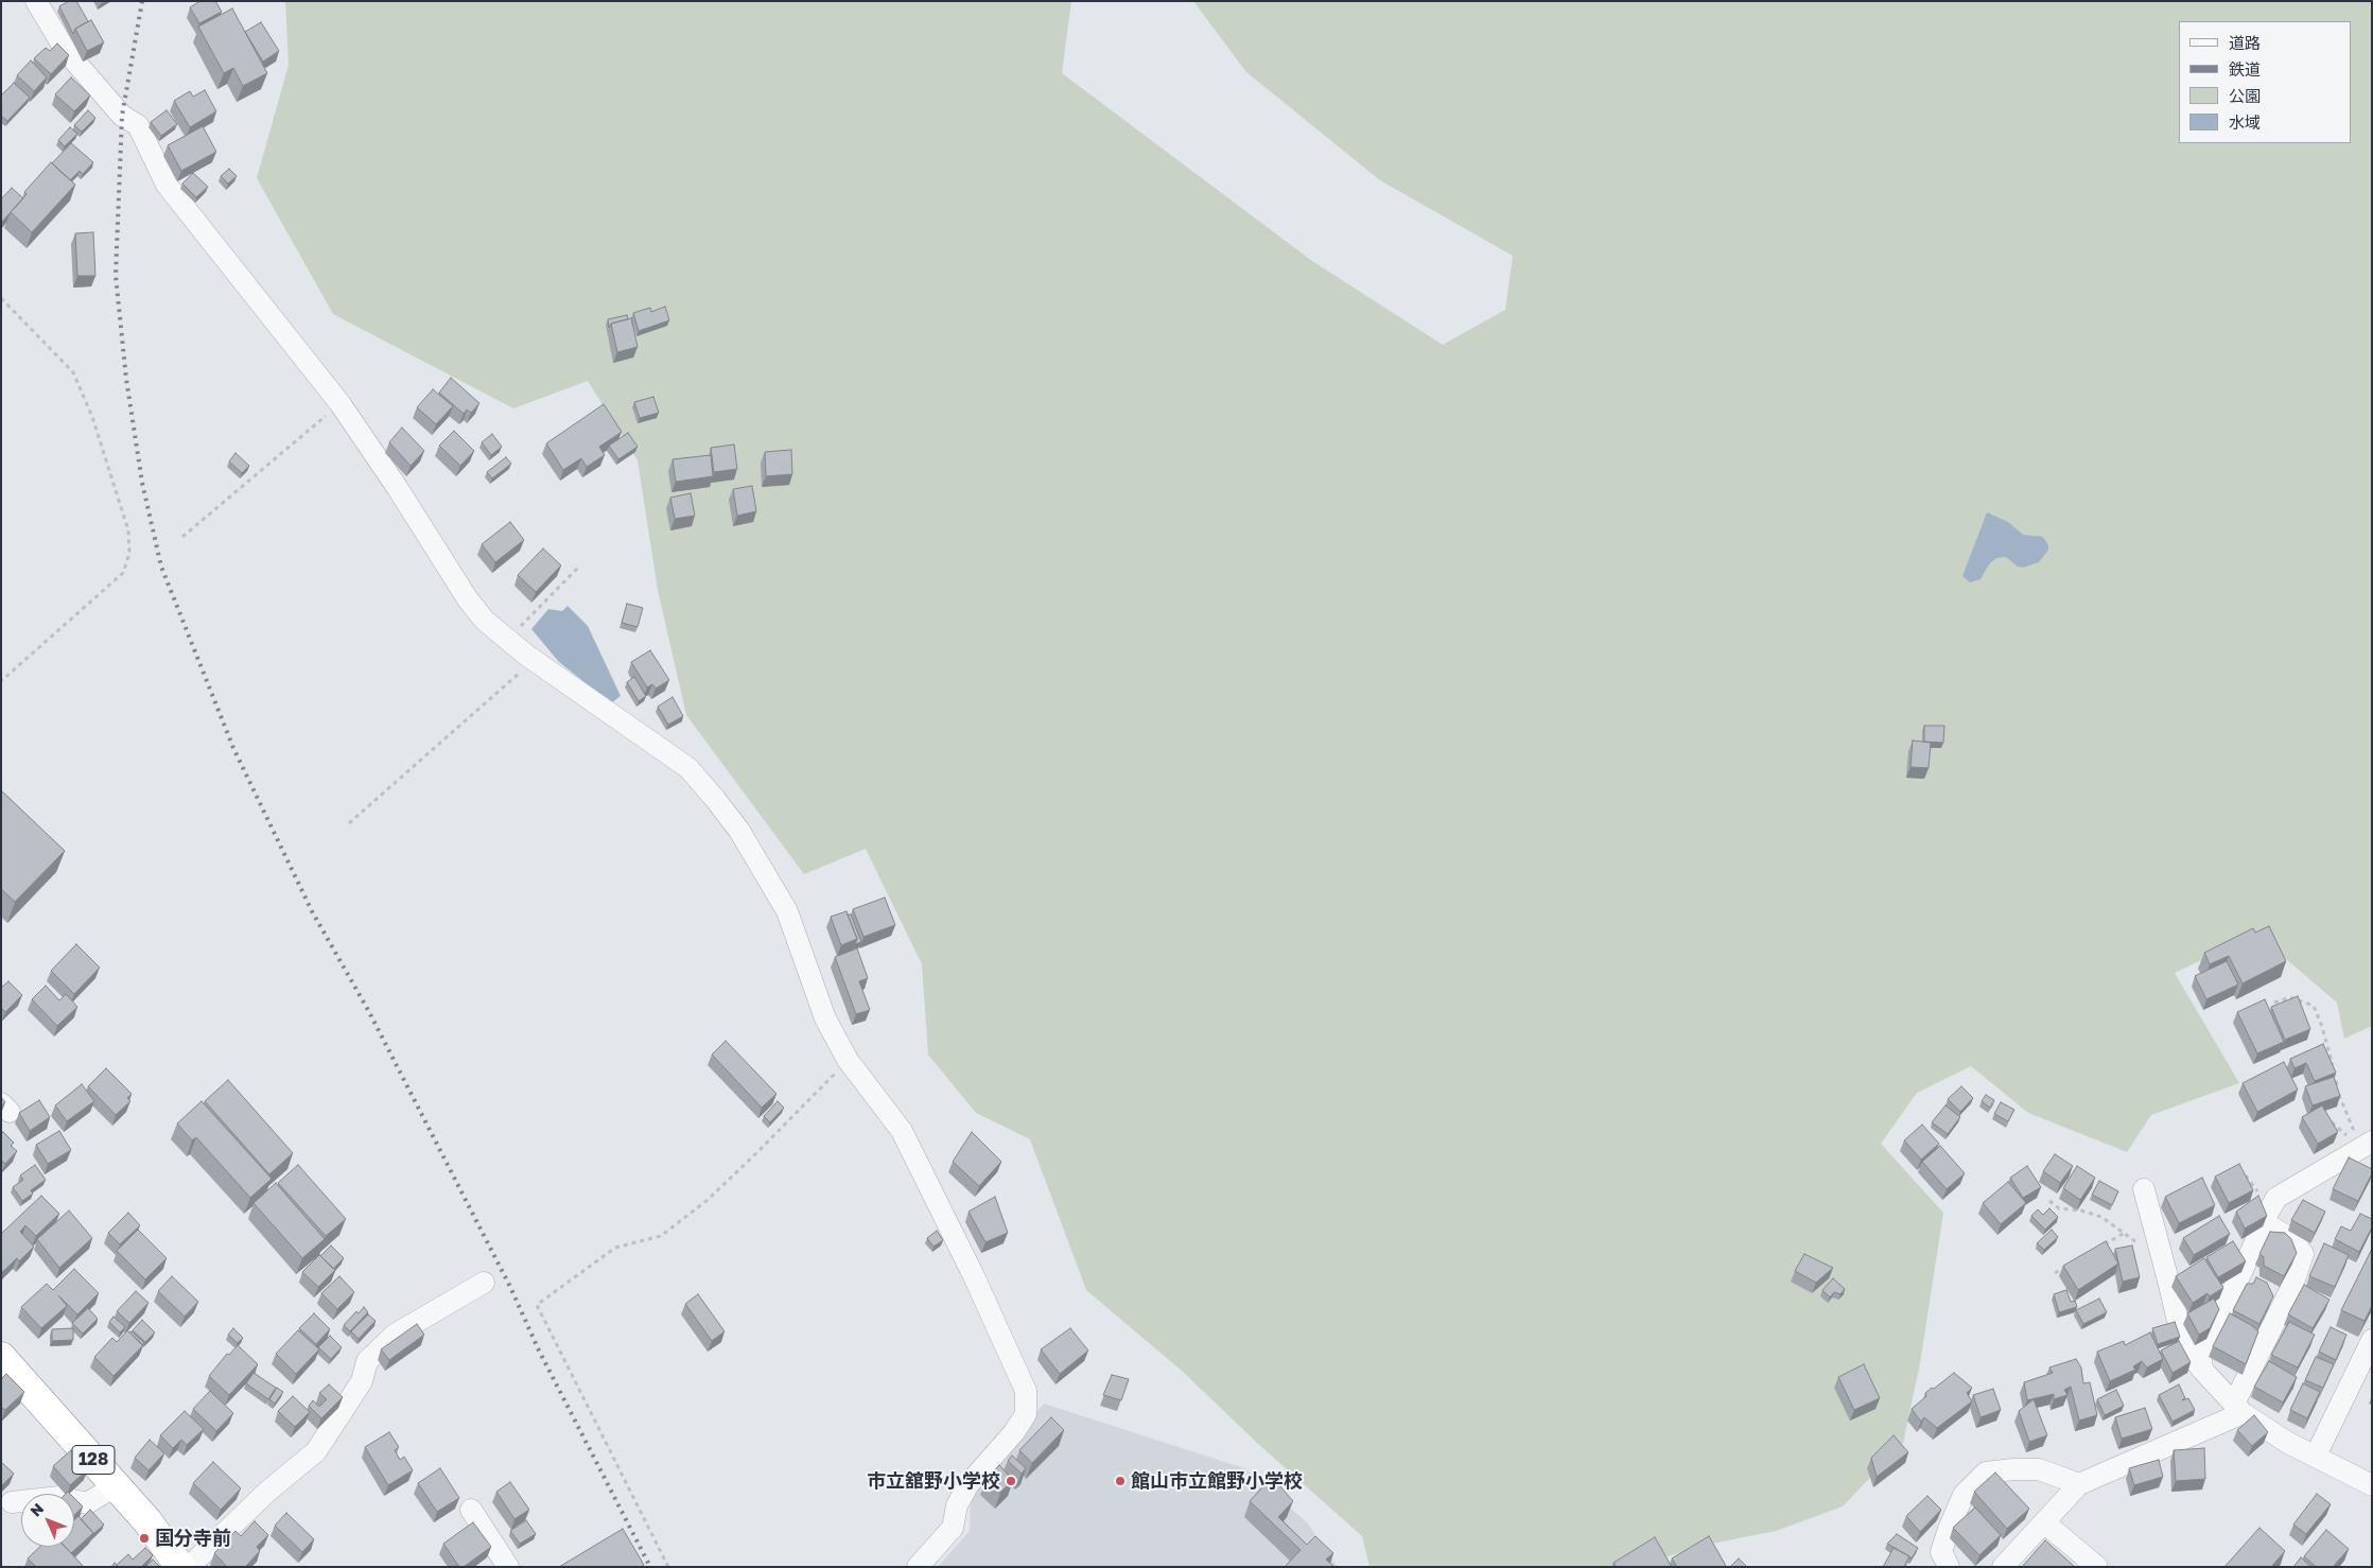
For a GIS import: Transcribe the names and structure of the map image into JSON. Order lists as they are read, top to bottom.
{
  "streets": {
    "highway": ["128"]
  },
  "places": ["市立舘野小学校", "館山市立館野小学校", "国分寺前"],
  "legend": [
    "道路",
    "鉄道",
    "公園",
    "水域"
  ],
  "north": "top left"
}
